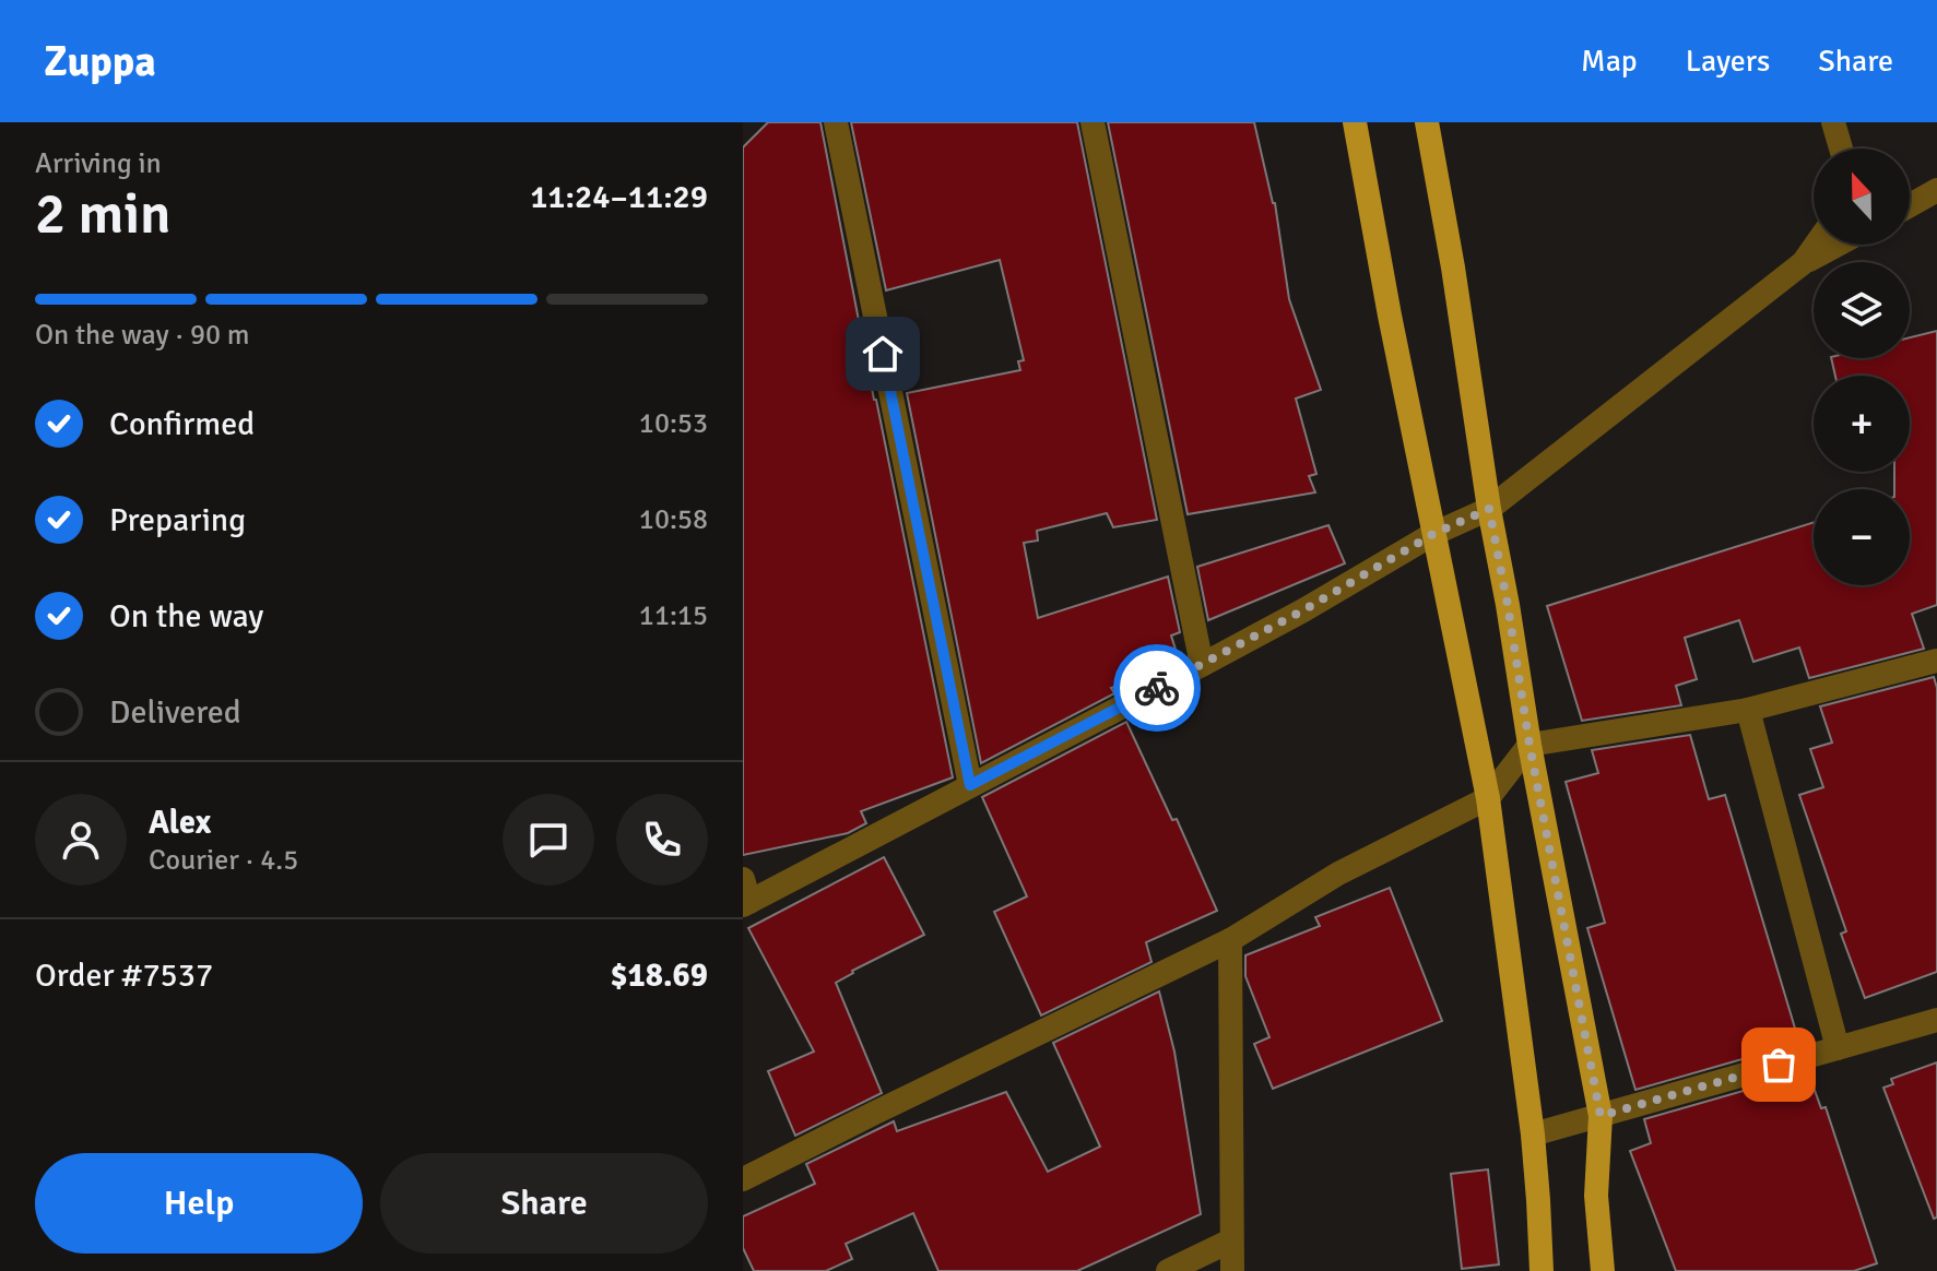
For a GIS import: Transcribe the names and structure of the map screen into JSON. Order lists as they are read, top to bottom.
{
  "north": "top",
  "page": {
    "header": "Zuppa",
    "nav": ["Map", "Layers", "Share"],
    "heading": ["2 min", "Arriving in", "11:24–11:29"],
    "panel": [
      "Alex",
      "Courier · 4.5",
      "Order #7537",
      "$18.69"
    ],
    "map_buttons": ["+", "−"],
    "bar": "On the way · 90 m",
    "list": [
      ["Confirmed", "10:53"],
      ["Preparing", "10:58"],
      ["On the way", "11:15"],
      "Delivered"
    ],
    "buttons": ["Help", "Share"]
  }
}
